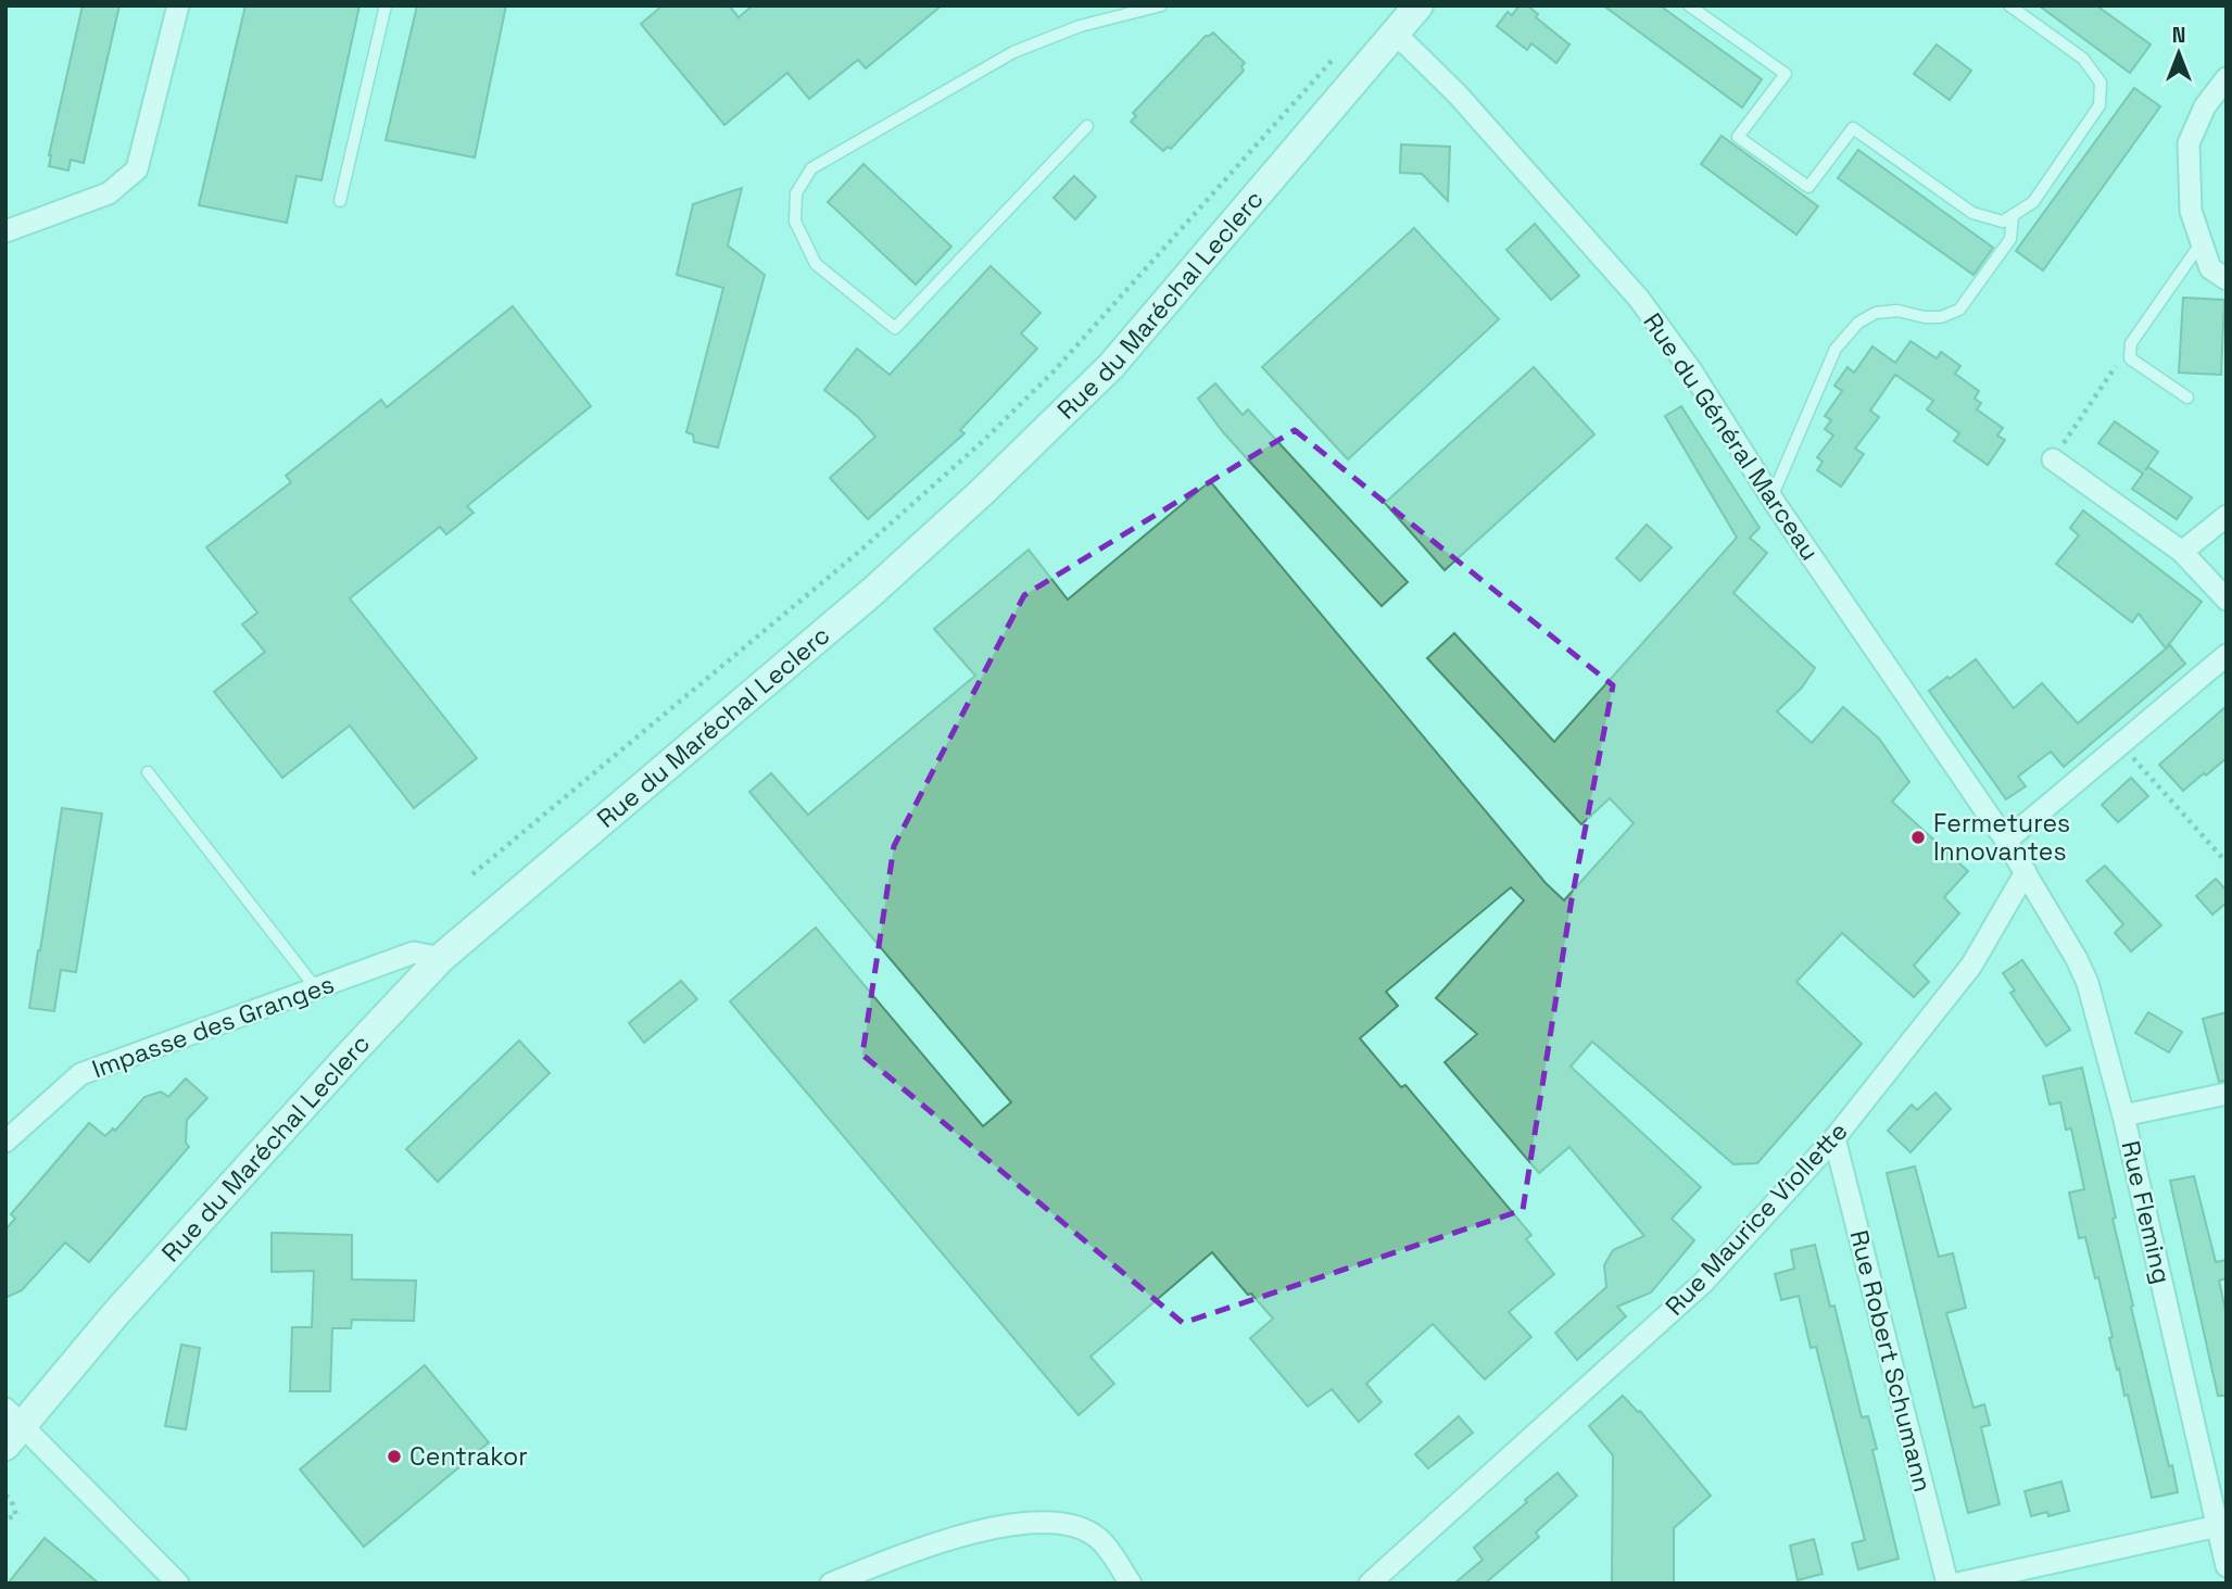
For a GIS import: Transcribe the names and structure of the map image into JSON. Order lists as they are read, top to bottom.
{
  "streets": {
    "main road": ["Rue du Maréchal Leclerc"],
    "street": [
      "Rue du Général Marceau",
      "Impasse des Granges",
      "Rue Fleming",
      "Rue Maurice Viollette",
      "Rue Robert Schumann"
    ]
  },
  "crossings": [
    ["Rue du Maréchal Leclerc", "Rue du Général Marceau"],
    ["Rue du Maréchal Leclerc", "Impasse des Granges"],
    ["Rue du Général Marceau", "Rue Fleming"],
    ["Rue du Général Marceau", "Rue Maurice Viollette"],
    ["Rue Fleming", "Rue Maurice Viollette"],
    ["Rue Maurice Viollette", "Rue Robert Schumann"]
  ],
  "places": ["Fermetures Innovantes", "Centrakor"],
  "north": "top"
}
